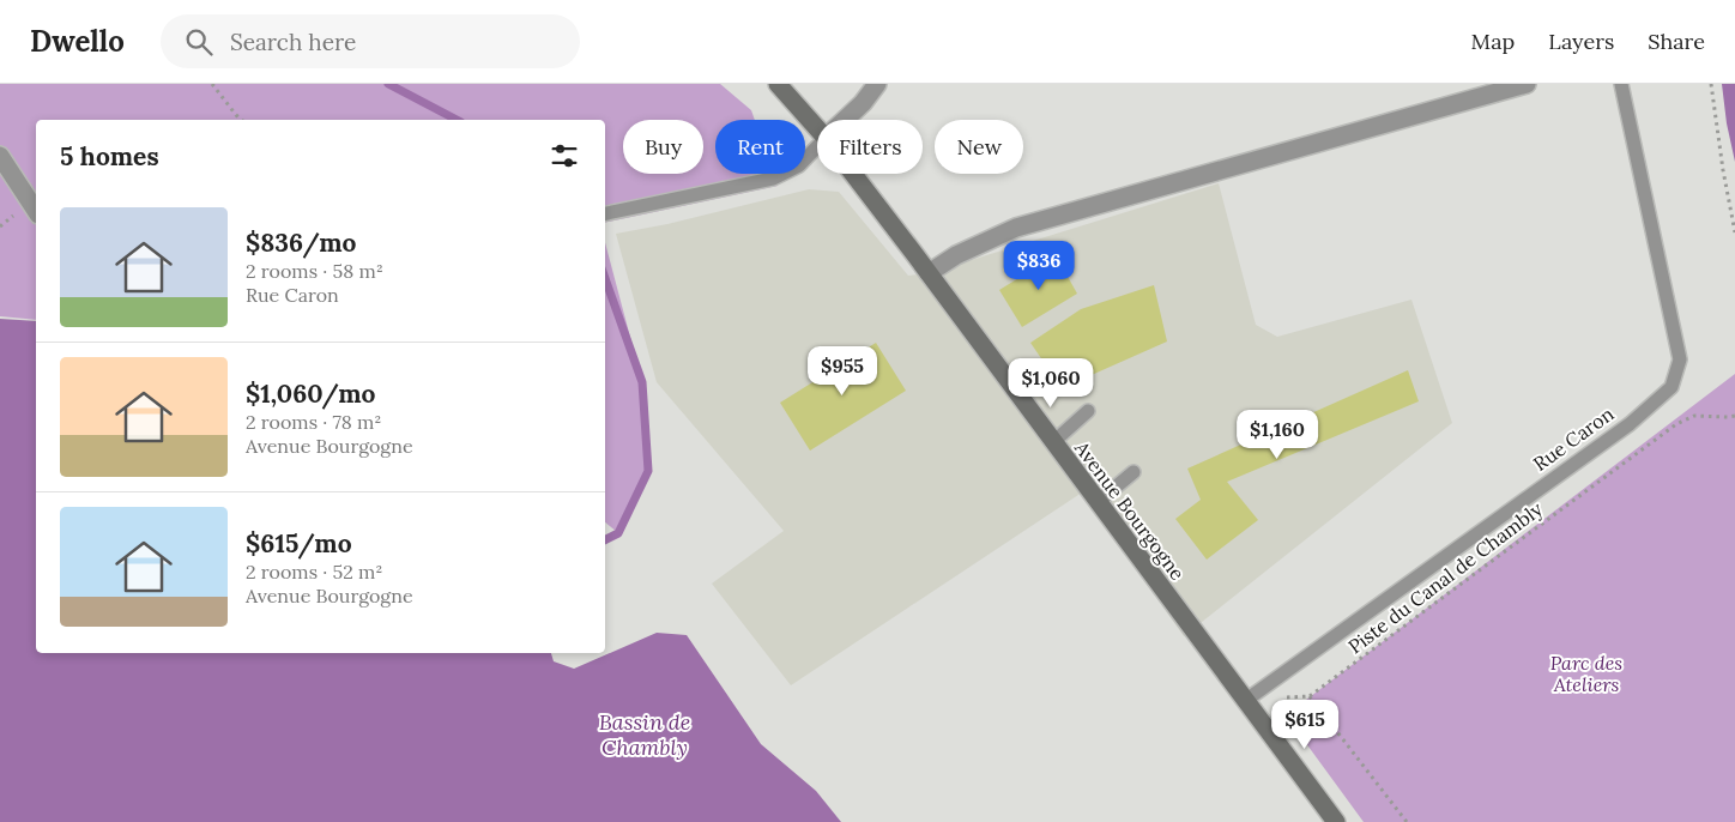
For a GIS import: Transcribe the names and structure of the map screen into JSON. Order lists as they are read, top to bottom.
{
  "streets": {
    "street": ["Avenue Bourgogne"],
    "lane": ["Rue Caron"],
    "path": ["Piste du Canal de Chambly"]
  },
  "crossings": [
    ["Rue Caron", "Avenue Bourgogne"]
  ],
  "water": ["Bassin de Chambly"],
  "parks": ["Parc des Ateliers"],
  "page": {
    "header": "Dwello",
    "search": "Search here",
    "nav": ["Map", "Layers", "Share"],
    "chip": [
      "Buy",
      "Rent",
      "Filters",
      "New"
    ],
    "heading": "5 homes",
    "list": [
      {
        "name": "$836/mo",
        "note": "2 rooms · 58 m² · Rue Caron"
      },
      {
        "name": "$1,060/mo",
        "note": "2 rooms · 78 m² · Avenue Bourgogne"
      },
      {
        "name": "$615/mo",
        "note": "2 rooms · 52 m² · Avenue Bourgogne"
      }
    ],
    "price": [
      "$836",
      "$955",
      "$1,060",
      "$1,160",
      "$615"
    ]
  }
}
